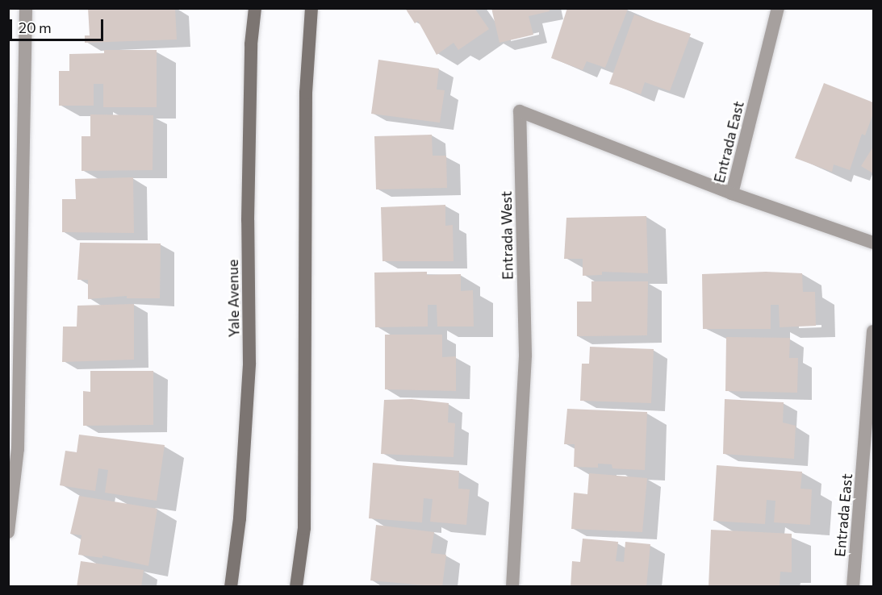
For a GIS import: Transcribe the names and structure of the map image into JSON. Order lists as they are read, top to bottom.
{
  "streets": {
    "main road": ["Yale Avenue"],
    "street": ["Entrada East", "Entrada West"]
  },
  "crossings": [
    ["Entrada East", "Entrada West"]
  ],
  "scale_bar": "20 m"
}
